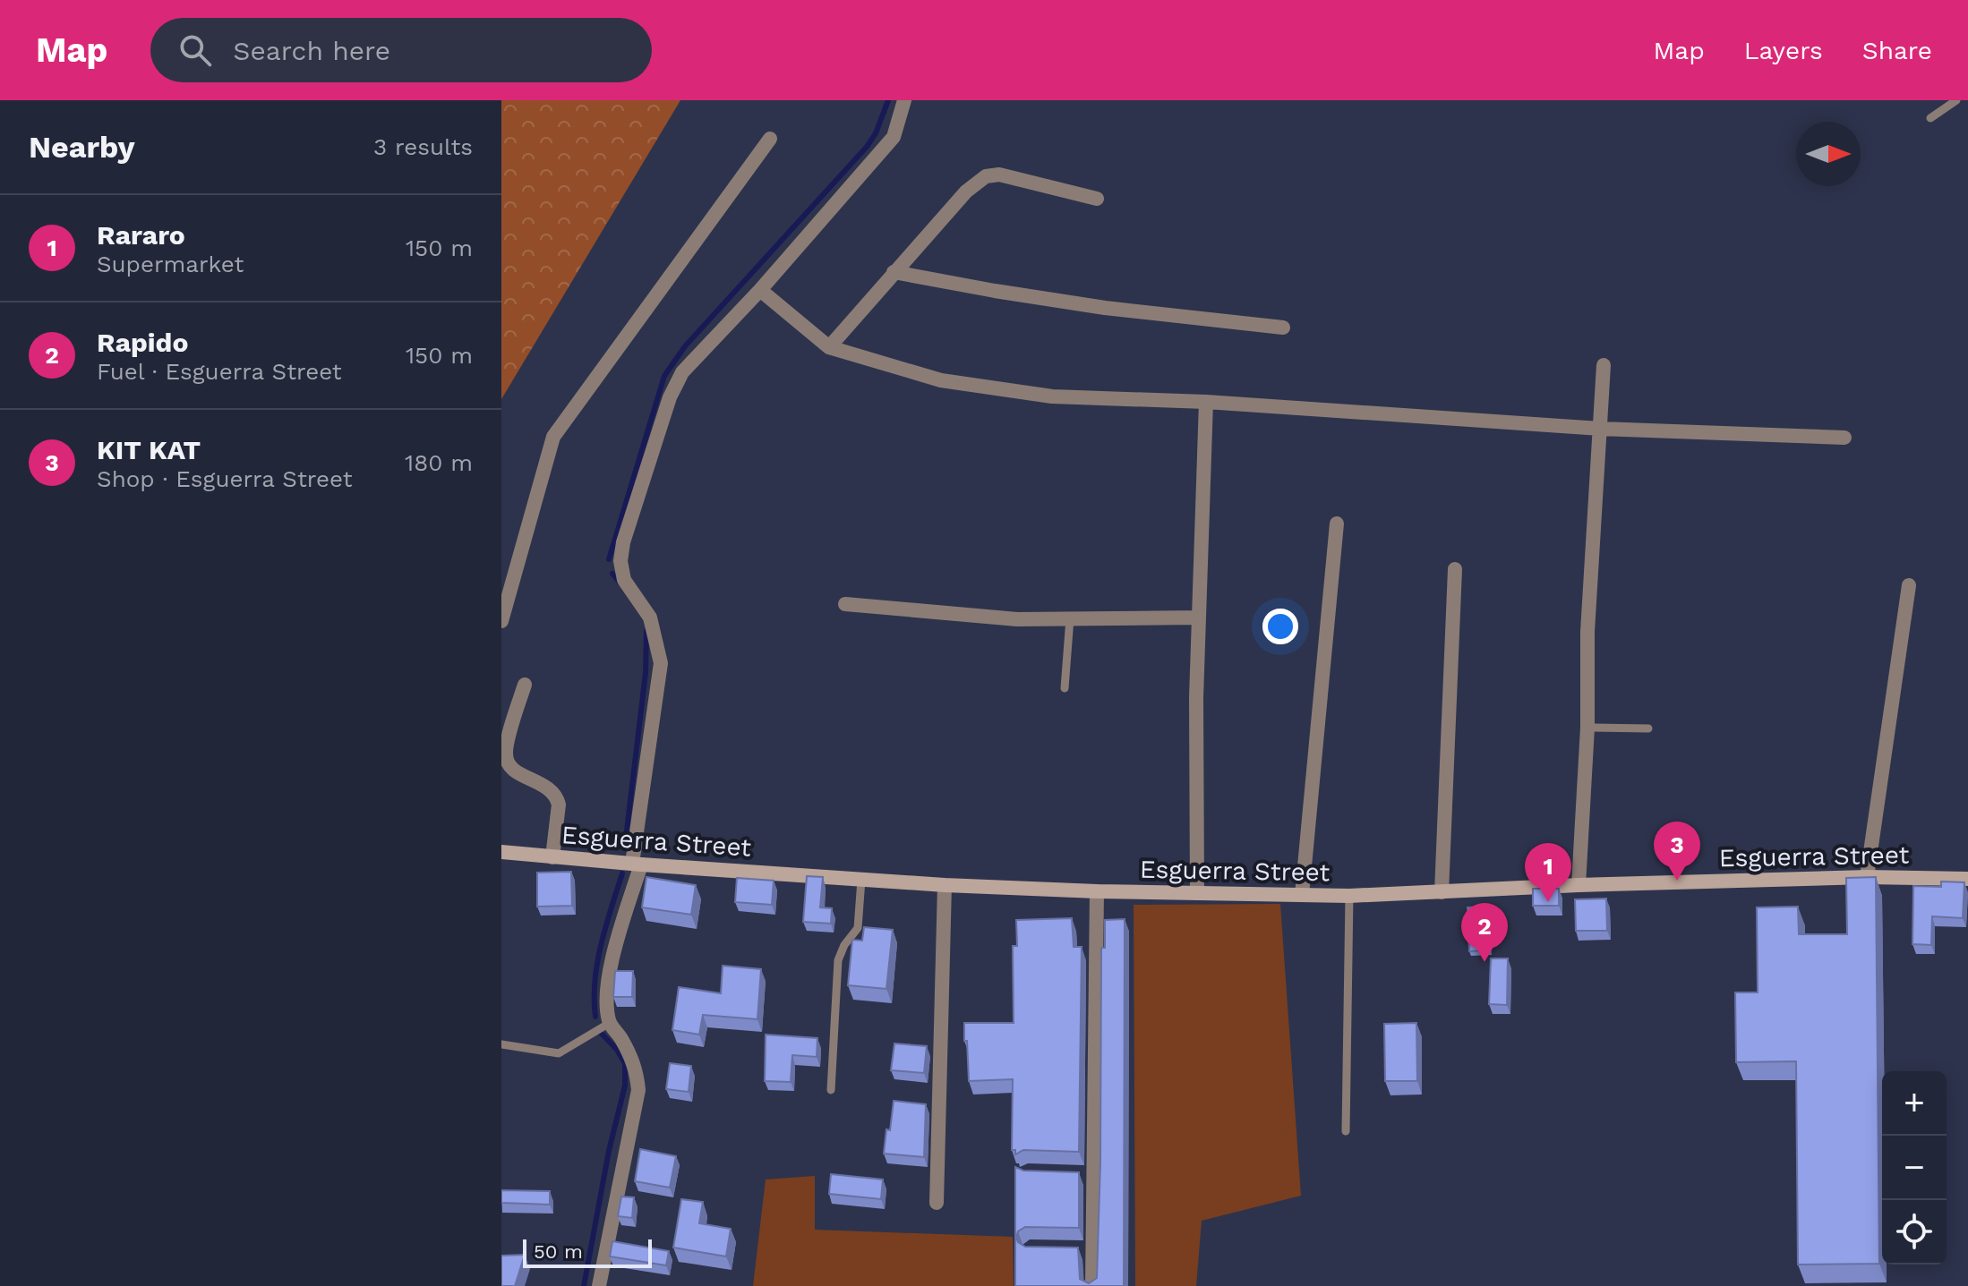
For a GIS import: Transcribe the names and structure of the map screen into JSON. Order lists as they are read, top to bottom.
{
  "streets": {
    "main road": ["Esguerra Street"]
  },
  "scale_bar": "50 m",
  "north": "right",
  "page": {
    "header": "Map",
    "search": "Search here",
    "nav": ["Map", "Layers", "Share"],
    "heading": ["Nearby", "3 results"],
    "list": [
      {
        "mark": "1",
        "name": "Rararo",
        "note": "Supermarket",
        "value": "150 m"
      },
      {
        "mark": "2",
        "name": "Rapido",
        "note": "Fuel · Esguerra Street",
        "value": "150 m"
      },
      {
        "mark": "3",
        "name": "KIT KAT",
        "note": "Shop · Esguerra Street",
        "value": "180 m"
      }
    ],
    "pins": ["3", "1", "2"],
    "map_buttons": ["+", "−"],
    "scale": "50 m"
  }
}
